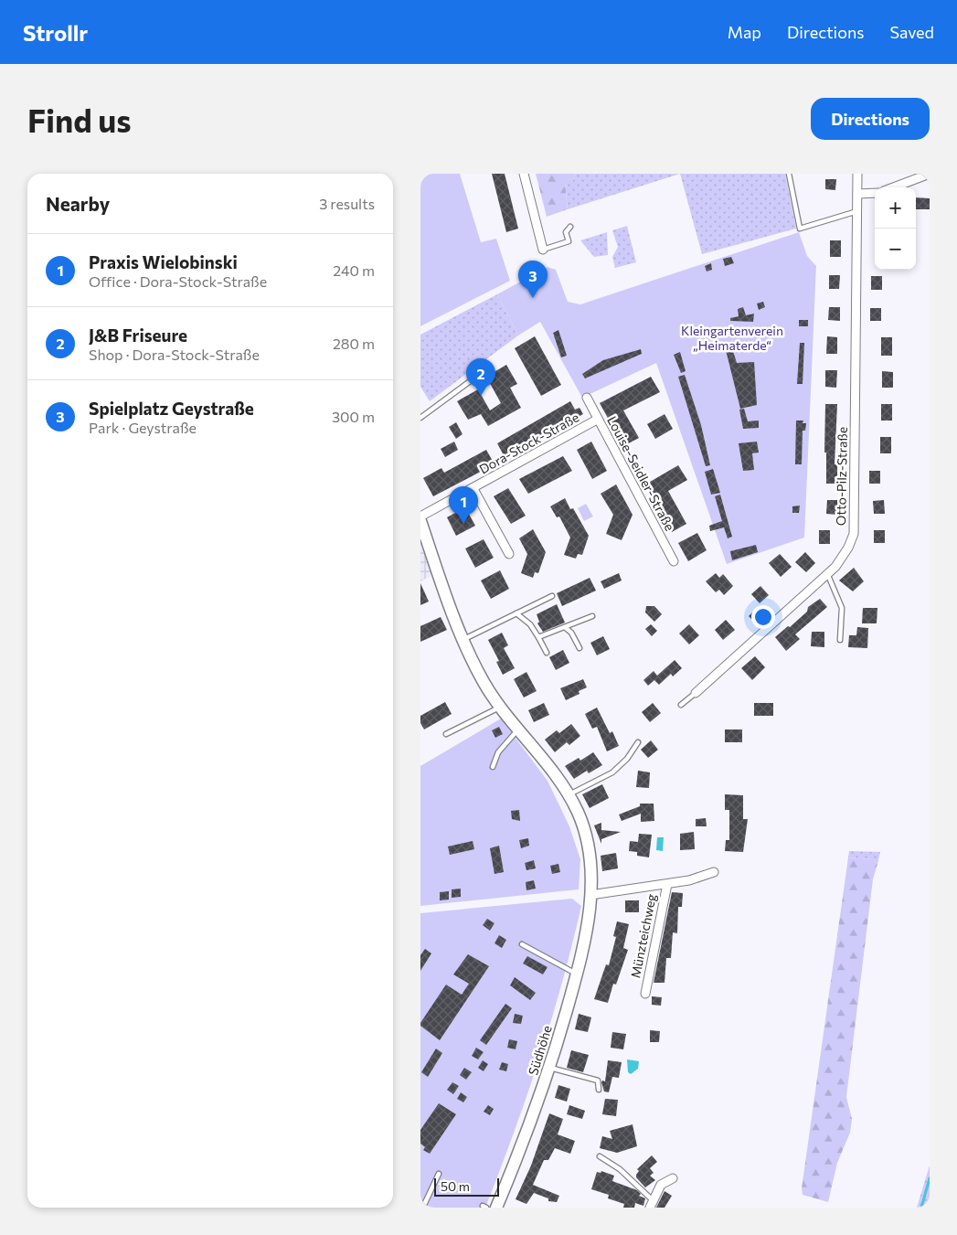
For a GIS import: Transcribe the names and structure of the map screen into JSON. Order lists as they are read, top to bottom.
{
  "streets": {
    "street": [
      "Dora-Stock-Straße",
      "Louise-Seidler-Straße",
      "Otto-Pilz-Straße",
      "Münzteichweg",
      "Südhöhe"
    ]
  },
  "crossings": [
    ["Dora-Stock-Straße", "Louise-Seidler-Straße"],
    ["Münzteichweg", "Südhöhe"]
  ],
  "parks": ["Kleingartenverein „Heimaterde“"],
  "scale_bar": "50 m",
  "page": {
    "header": "Strollr",
    "nav": ["Map", "Directions", "Saved"],
    "buttons": "Directions",
    "title": "Find us",
    "heading": ["Nearby", "3 results"],
    "map_buttons": ["+", "−"],
    "list": [
      {
        "mark": "1",
        "name": "Praxis Wielobinski",
        "note": "Office · Dora-Stock-Straße",
        "value": "240 m"
      },
      {
        "mark": "2",
        "name": "J&B Friseure",
        "note": "Shop · Dora-Stock-Straße",
        "value": "280 m"
      },
      {
        "mark": "3",
        "name": "Spielplatz Geystraße",
        "note": "Park · Geystraße",
        "value": "300 m"
      }
    ],
    "pins": ["3", "2", "1"],
    "scale": "50 m"
  }
}
